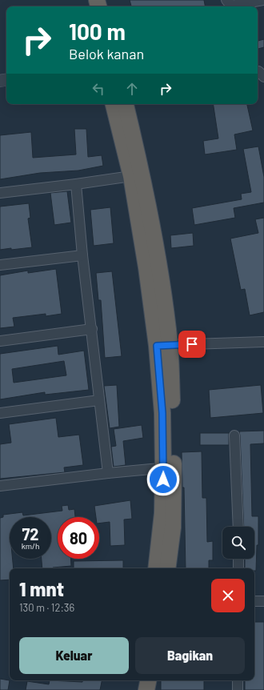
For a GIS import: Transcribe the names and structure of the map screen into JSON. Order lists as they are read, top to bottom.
{
  "page": {
    "turn": ["100 m", "Belok kanan"],
    "speed": "72 km/h",
    "limit": "80",
    "heading": ["1 mnt", "130 m · 12:36"],
    "buttons": ["Keluar", "Bagikan"]
  }
}
